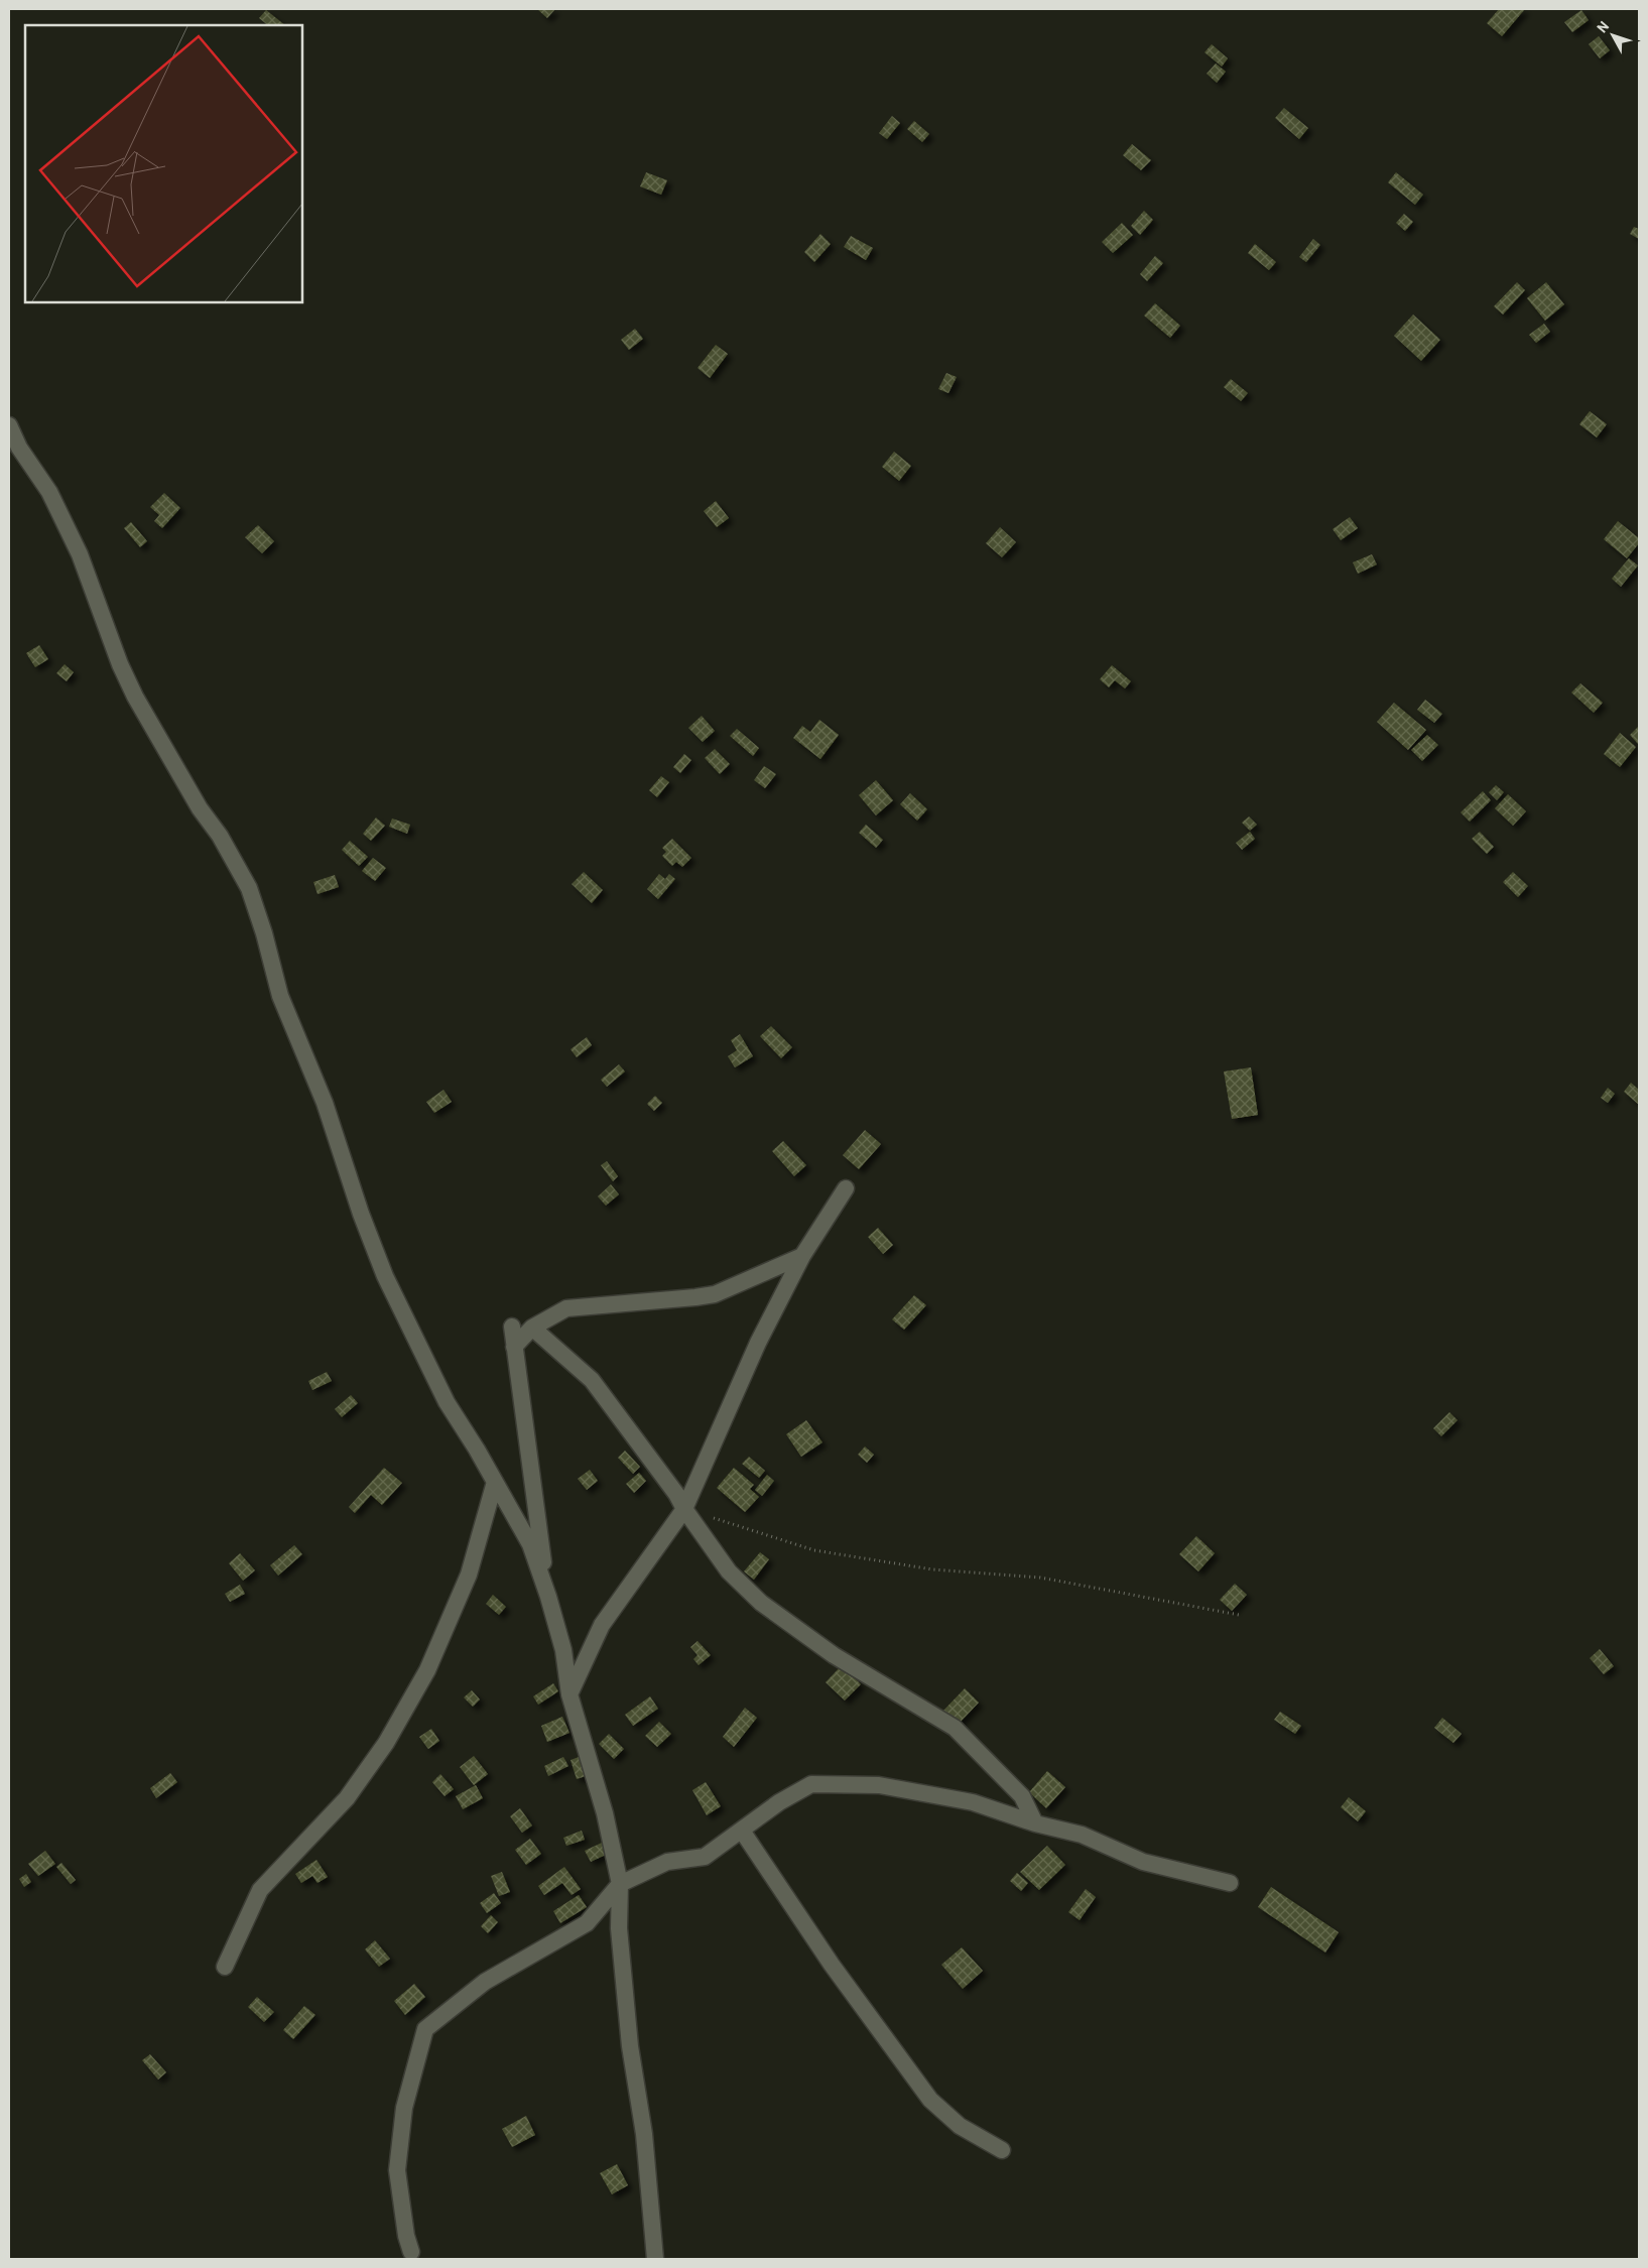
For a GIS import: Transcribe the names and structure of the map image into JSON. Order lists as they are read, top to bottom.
{
  "north": "top left"
}
